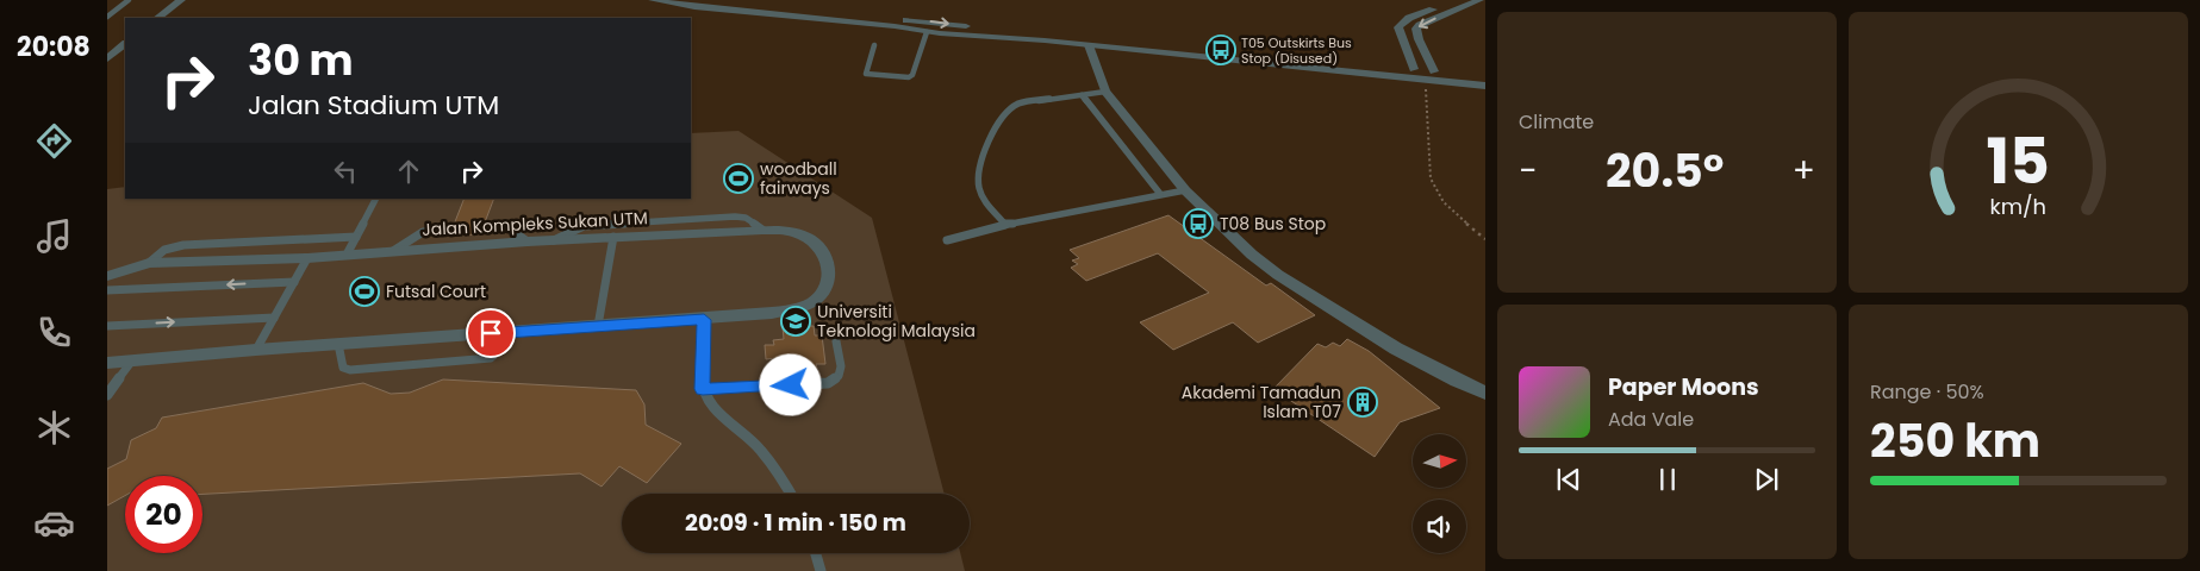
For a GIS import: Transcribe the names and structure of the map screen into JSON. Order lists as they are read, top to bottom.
{
  "streets": {
    "street": ["Jalan Kompleks Sukan UTM"]
  },
  "places": {
    "bus stop": ["T05 Outskirts Bus Stop (Disused)", "T08 Bus Stop"],
    "sports": ["woodball fairways", "Futsal Court"],
    "school or university": ["Universiti Teknologi Malaysia"],
    "building": ["Akademi Tamadun Islam T07"]
  },
  "north": "right",
  "page": {
    "tabs": "20:08",
    "tile": [
      "Climate",
      ["Range · 50%", "250 km"]
    ],
    "turn": ["30 m", "Jalan Stadium UTM"],
    "heat": ["−", "20.5°", "+"],
    "song": ["Paper Moons", "Ada Vale"],
    "limit": "20",
    "trip": "20:09 · 1 min · 150 m",
    "gauge": ["15", "km/h"]
  }
}
